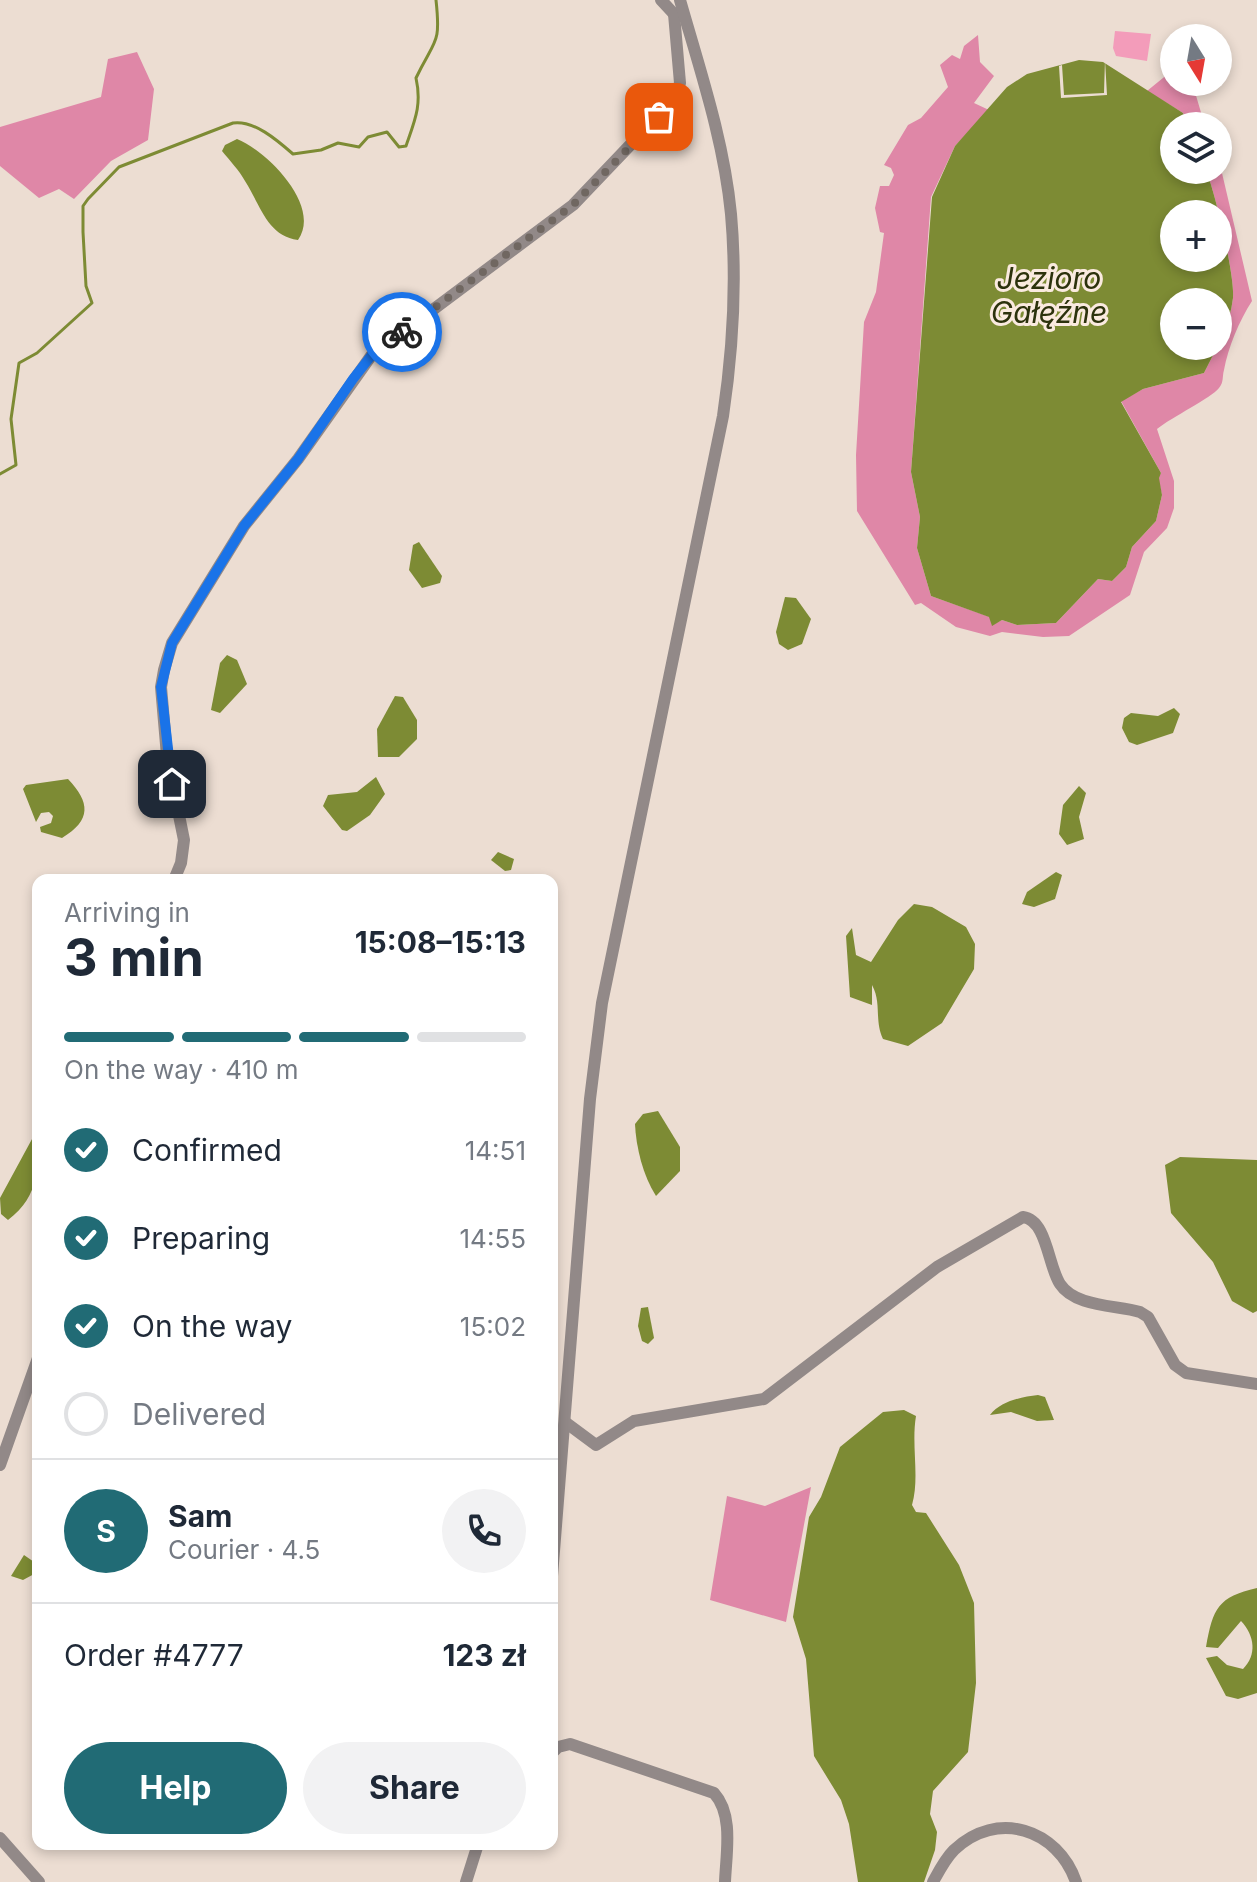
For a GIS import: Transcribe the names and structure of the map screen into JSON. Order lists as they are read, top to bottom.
{
  "water": ["Jezioro Gałęźne"],
  "north": "bottom",
  "page": {
    "map_buttons": ["+", "−"],
    "heading": ["3 min", "Arriving in", "15:08–15:13"],
    "panel": [
      "Sam",
      "Courier · 4.5",
      "Order #4777",
      "123 zł"
    ],
    "bar": "On the way · 410 m",
    "list": [
      ["Confirmed", "14:51"],
      ["Preparing", "14:55"],
      ["On the way", "15:02"],
      "Delivered"
    ],
    "round": "S",
    "buttons": ["Help", "Share"]
  }
}
